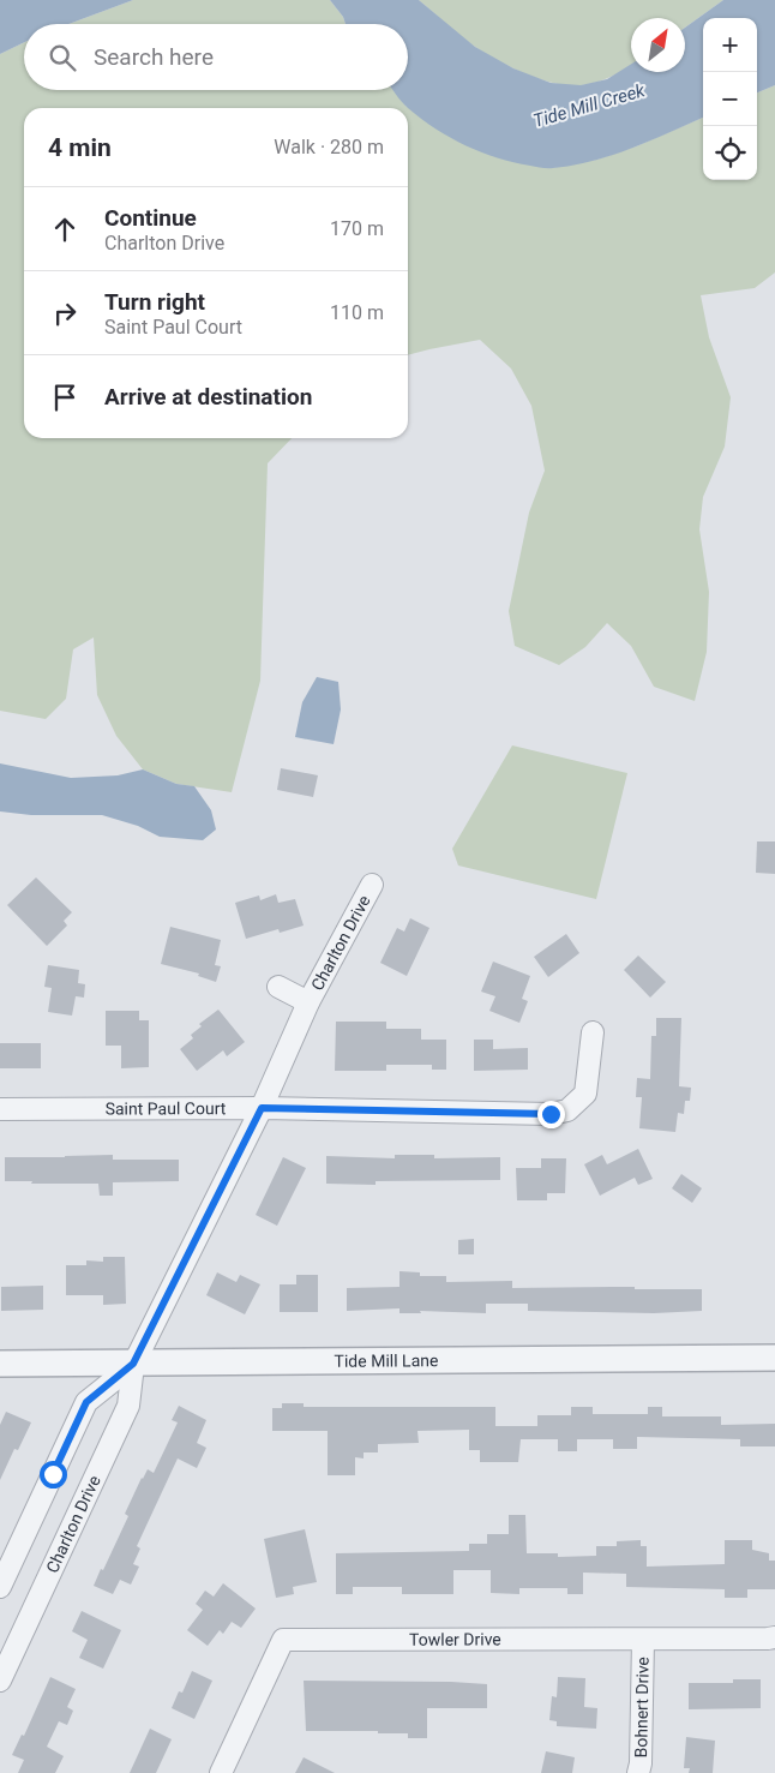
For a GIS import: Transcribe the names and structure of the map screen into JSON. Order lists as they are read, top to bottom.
{
  "streets": {
    "street": [
      "Charlton Drive",
      "Saint Paul Court",
      "Tide Mill Lane",
      "Towler Drive",
      "Bohnert Drive"
    ]
  },
  "crossings": [
    ["Charlton Drive", "Saint Paul Court"],
    ["Charlton Drive", "Tide Mill Lane"],
    ["Towler Drive", "Bohnert Drive"]
  ],
  "water": ["Tide Mill Creek"],
  "north": "top right",
  "page": {
    "map_buttons": ["+", "−"],
    "search": "Search here",
    "heading": ["4 min", "Walk · 280 m"],
    "list": [
      ["Continue", "Charlton Drive", "170 m"],
      ["Turn right", "Saint Paul Court", "110 m"],
      "Arrive at destination"
    ]
  }
}
